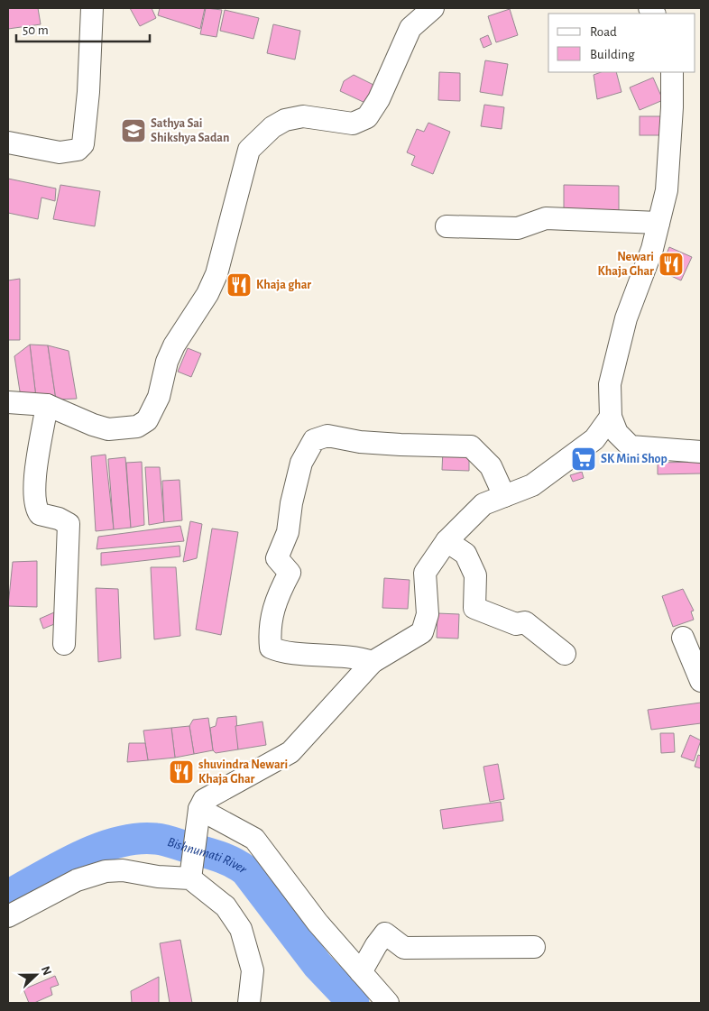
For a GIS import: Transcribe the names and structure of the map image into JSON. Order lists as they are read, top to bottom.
{
  "water": ["Bishnumati River"],
  "places": {
    "school or university": ["Sathya Sai Shikshya Sadan"],
    "restaurant": ["Newari Khaja Ghar", "Khaja ghar", "shuvindra Newari Khaja Ghar"],
    "supermarket": ["SK Mini Shop"]
  },
  "legend": ["Road", "Building"],
  "scale_bar": "50 m",
  "north": "right"
}
